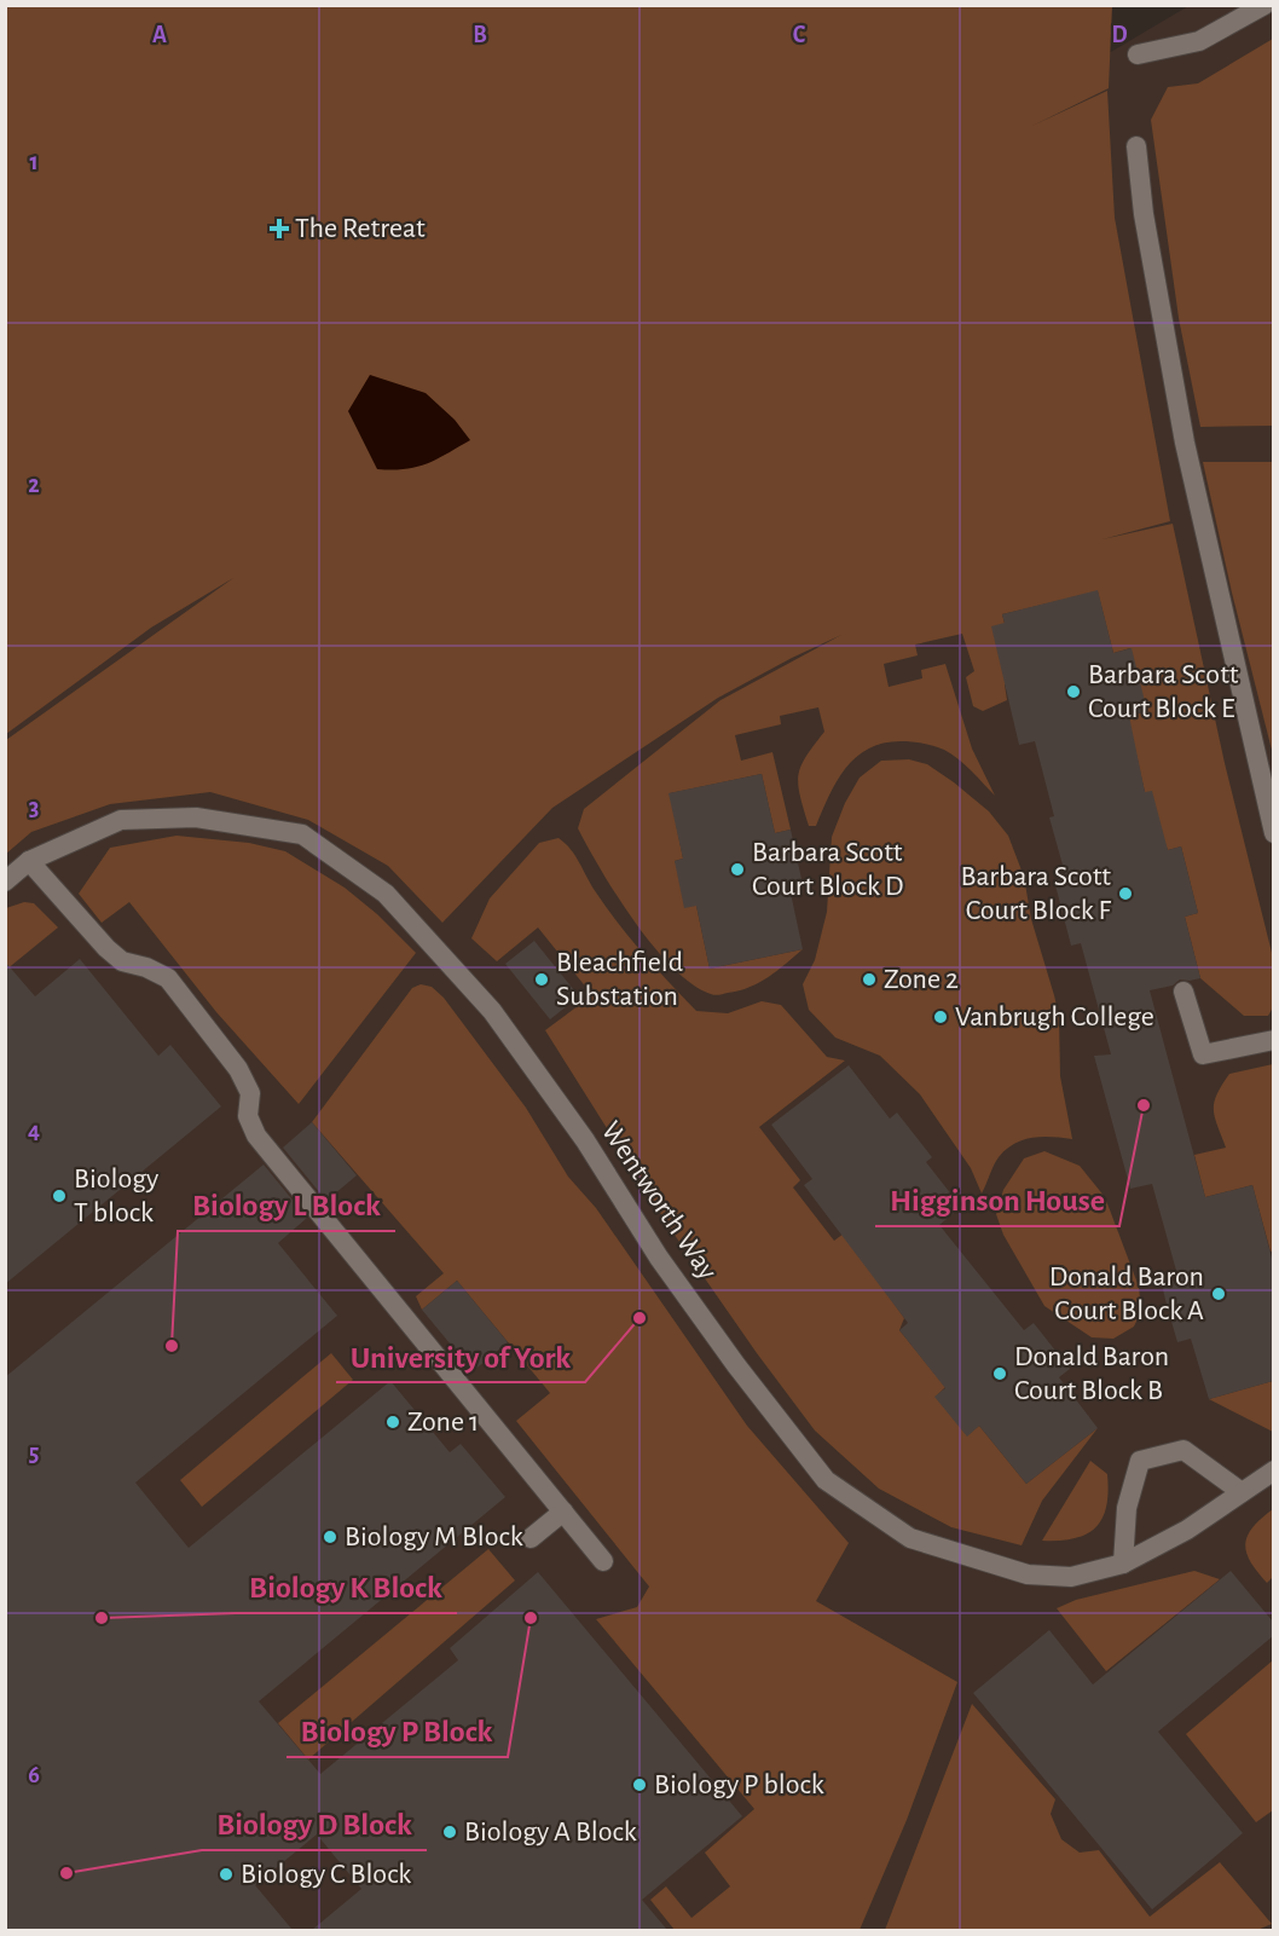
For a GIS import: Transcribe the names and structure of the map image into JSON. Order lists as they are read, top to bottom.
{
  "streets": {
    "street": ["Wentworth Way"]
  },
  "places": {
    "health": ["The Retreat"],
    "other": [
      "Barbara Scott Court Block E",
      "Barbara Scott Court Block D",
      "Barbara Scott Court Block F",
      "Bleachfield Substation",
      "Zone 2",
      "Vanbrugh College",
      "Higginson House",
      "Biology T block",
      "Donald Baron Court Block A",
      "University of York",
      "Biology L Block",
      "Donald Baron Court Block B",
      "Zone 1",
      "Biology M Block",
      "Biology K Block",
      "Biology P Block",
      "Biology P block",
      "Biology A Block",
      "Biology D Block",
      "Biology C Block"
    ]
  },
  "grid": {
    "columns": [
      "A",
      "B",
      "C",
      "D"
    ],
    "rows": [
      "1",
      "2",
      "3",
      "4",
      "5",
      "6"
    ]
  }
}
